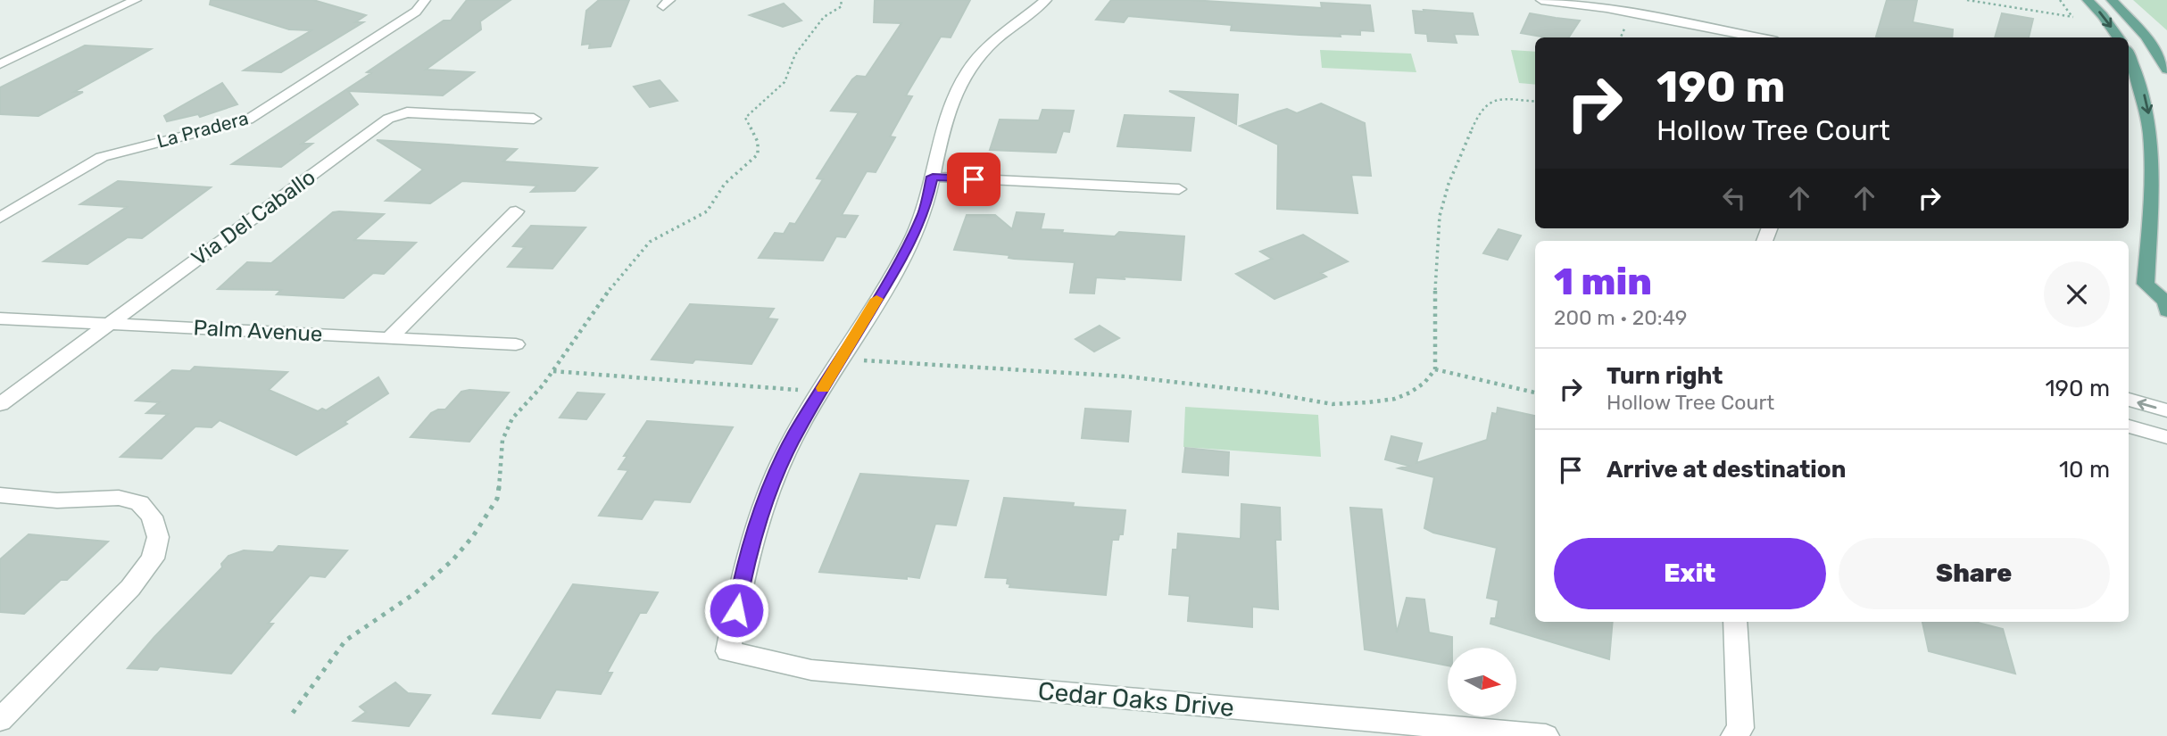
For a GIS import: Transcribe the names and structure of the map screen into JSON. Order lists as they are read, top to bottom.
{
  "streets": {
    "street": [
      "La Pradera",
      "Via Del Caballo",
      "Palm Avenue",
      "Cedar Oaks Drive"
    ]
  },
  "crossings": [
    ["Via Del Caballo", "Palm Avenue"]
  ],
  "north": "right",
  "page": {
    "turn": ["190 m", "Hollow Tree Court"],
    "heading": ["1 min", "200 m · 20:49"],
    "list": [
      {
        "name": "Turn right",
        "note": "Hollow Tree Court",
        "value": "190 m"
      },
      {
        "name": "Arrive at destination",
        "value": "10 m"
      }
    ],
    "buttons": ["Exit", "Share"]
  }
}
